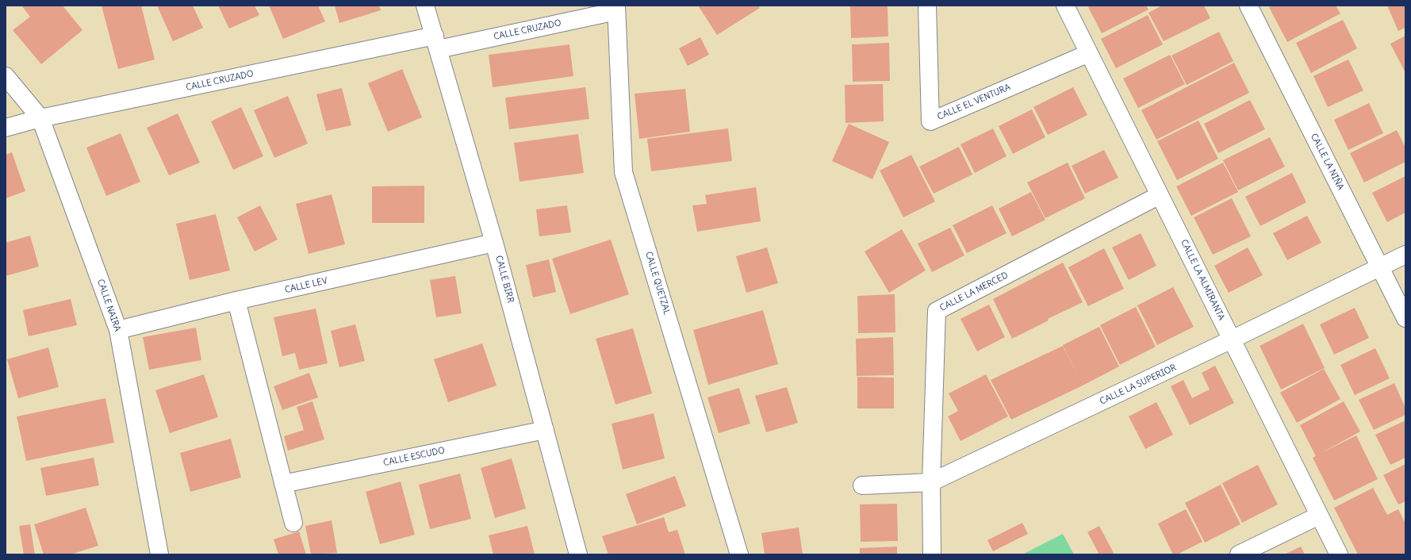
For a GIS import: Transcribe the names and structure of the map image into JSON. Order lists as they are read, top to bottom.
{
  "streets": {
    "street": [
      "CALLE CRUZADO",
      "CALLE EL VENTURA",
      "CALLE LA NIÑA",
      "CALLE BIRR",
      "CALLE LA ALMIRANTA",
      "CALLE QUETZAL",
      "CALLE LEV",
      "CALLE LA MERCED",
      "CALLE NAIRA",
      "CALLE LA SUPERIOR",
      "CALLE ESCUDO"
    ]
  },
  "crossings": [
    ["CALLE CRUZADO", "CALLE BIRR"],
    ["CALLE CRUZADO", "CALLE QUETZAL"],
    ["CALLE CRUZADO", "CALLE NAIRA"],
    ["CALLE EL VENTURA", "CALLE LA ALMIRANTA"],
    ["CALLE LA NIÑA", "CALLE LA SUPERIOR"],
    ["CALLE BIRR", "CALLE LEV"],
    ["CALLE BIRR", "CALLE ESCUDO"],
    ["CALLE LA ALMIRANTA", "CALLE LA MERCED"],
    ["CALLE LA ALMIRANTA", "CALLE LA SUPERIOR"],
    ["CALLE LEV", "CALLE NAIRA"],
    ["CALLE LA MERCED", "CALLE LA SUPERIOR"]
  ]
}
